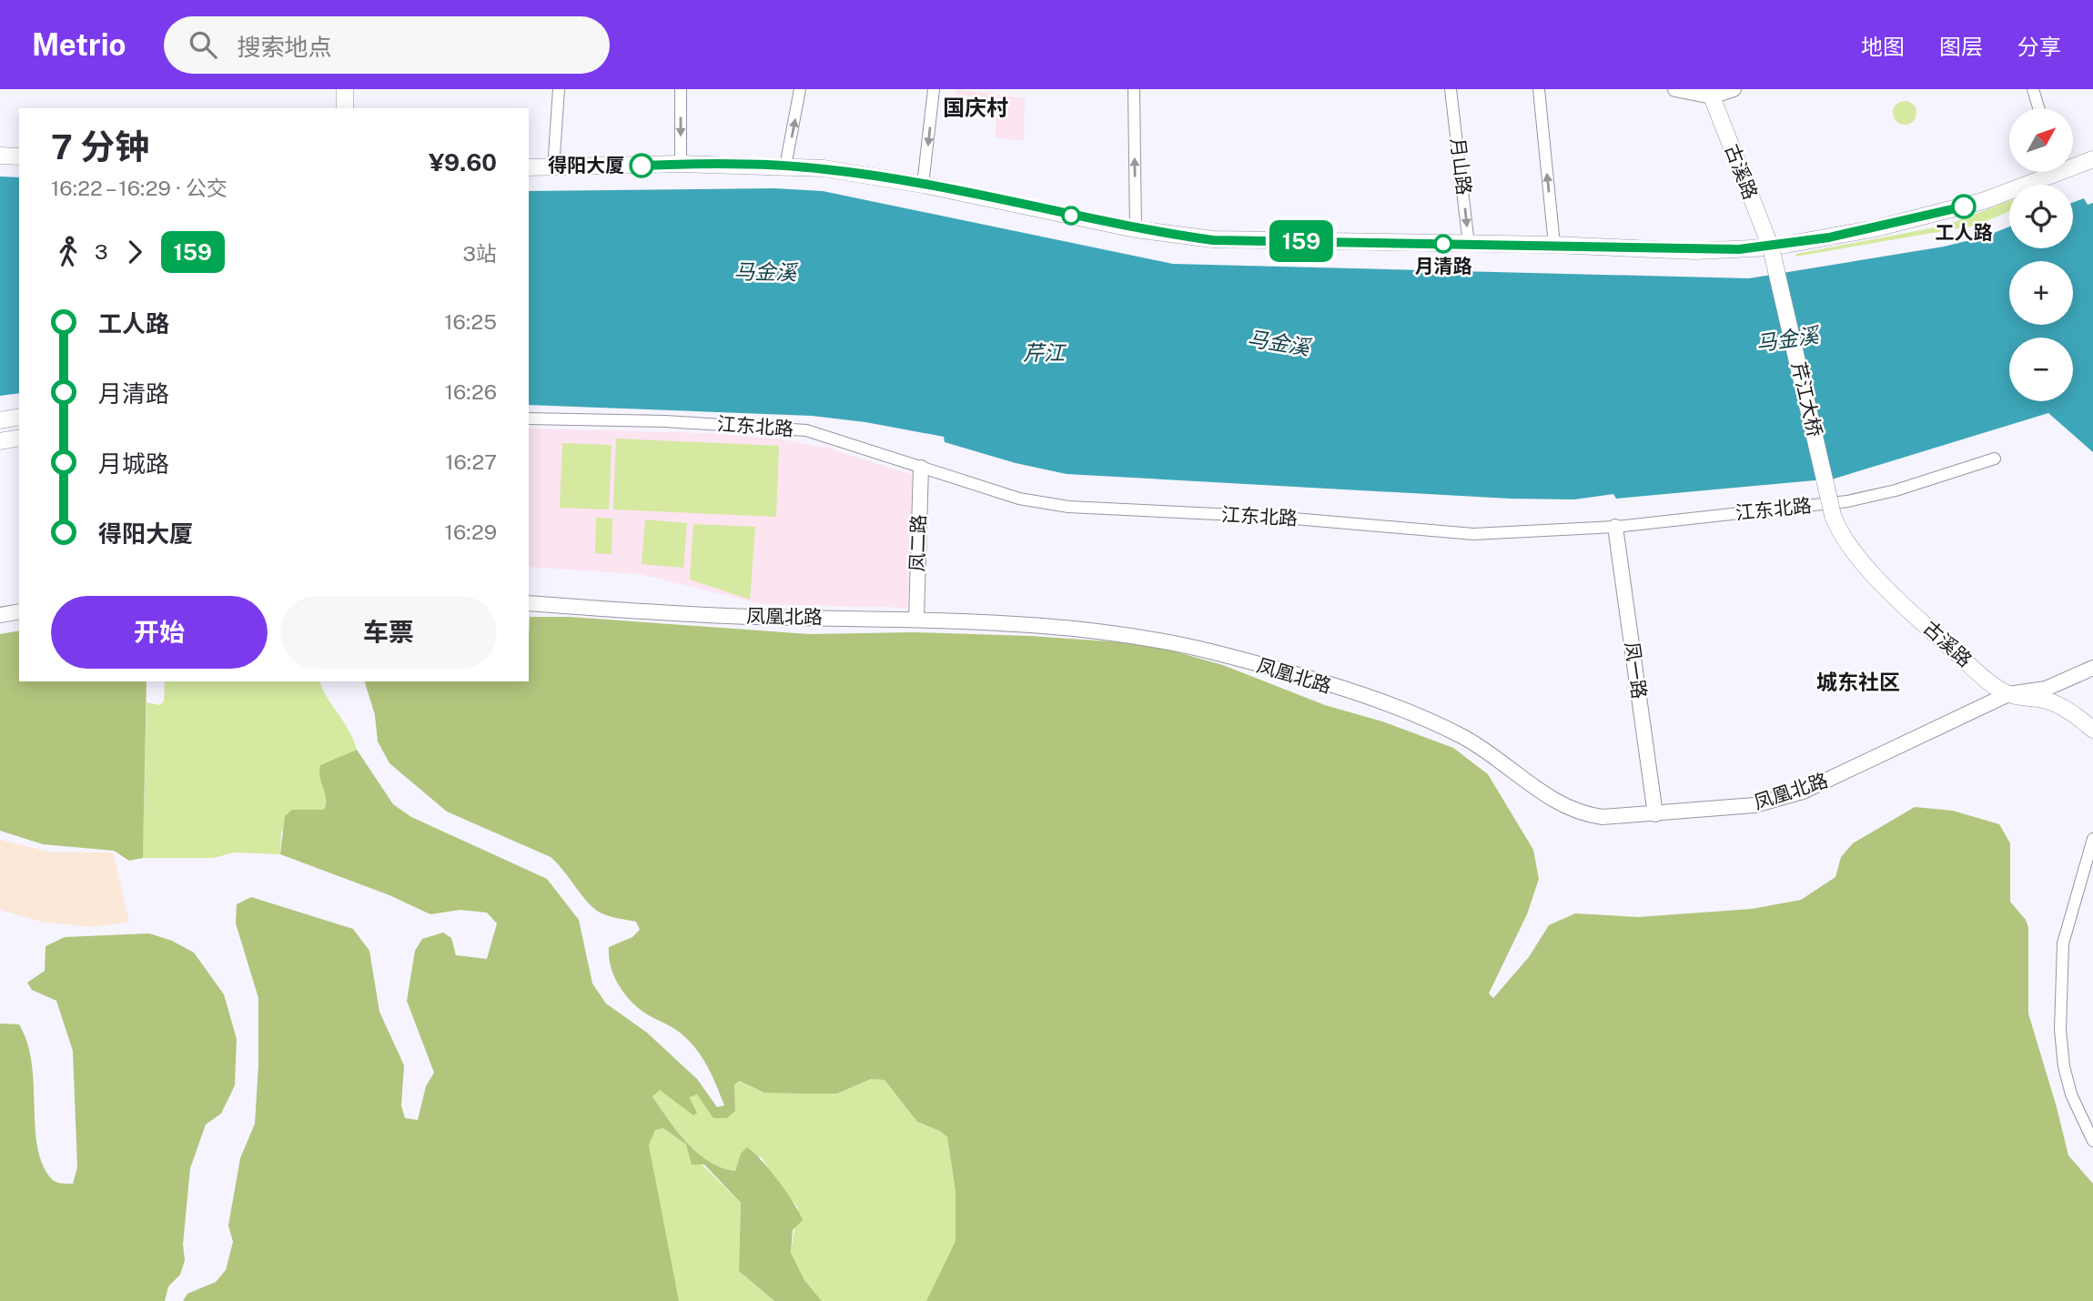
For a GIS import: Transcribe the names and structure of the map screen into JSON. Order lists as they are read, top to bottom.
{
  "streets": {
    "main road": ["古溪路", "芹江大桥"],
    "street": [
      "月山路",
      "江东北路",
      "凤二路",
      "凤凰北路",
      "凤一路"
    ]
  },
  "crossings": [
    ["古溪路", "芹江大桥"],
    ["古溪路", "凤凰北路"],
    ["江东北路", "凤二路"],
    ["江东北路", "凤一路"],
    ["凤二路", "凤凰北路"],
    ["凤凰北路", "凤一路"]
  ],
  "districts": ["国庆村", "城东社区"],
  "water": ["马金溪", "芹江"],
  "places": ["得阳大厦", "工人路", "月清路"],
  "lines": ["bus line 159"],
  "north": "top right",
  "page": {
    "header": "Metrio",
    "search": "搜索地点",
    "nav": ["地图", "图层", "分享"],
    "on_map": "159",
    "map_buttons": ["+", "−"],
    "heading": ["7 分钟", "16:22 – 16:29 · 公交", "¥9.60"],
    "legs": ["3", "159", "3站"],
    "list": [
      {
        "name": "工人路",
        "value": "16:25"
      },
      {
        "name": "月清路",
        "value": "16:26"
      },
      {
        "name": "月城路",
        "value": "16:27"
      },
      {
        "name": "得阳大厦",
        "value": "16:29"
      }
    ],
    "buttons": ["开始", "车票"]
  }
}
